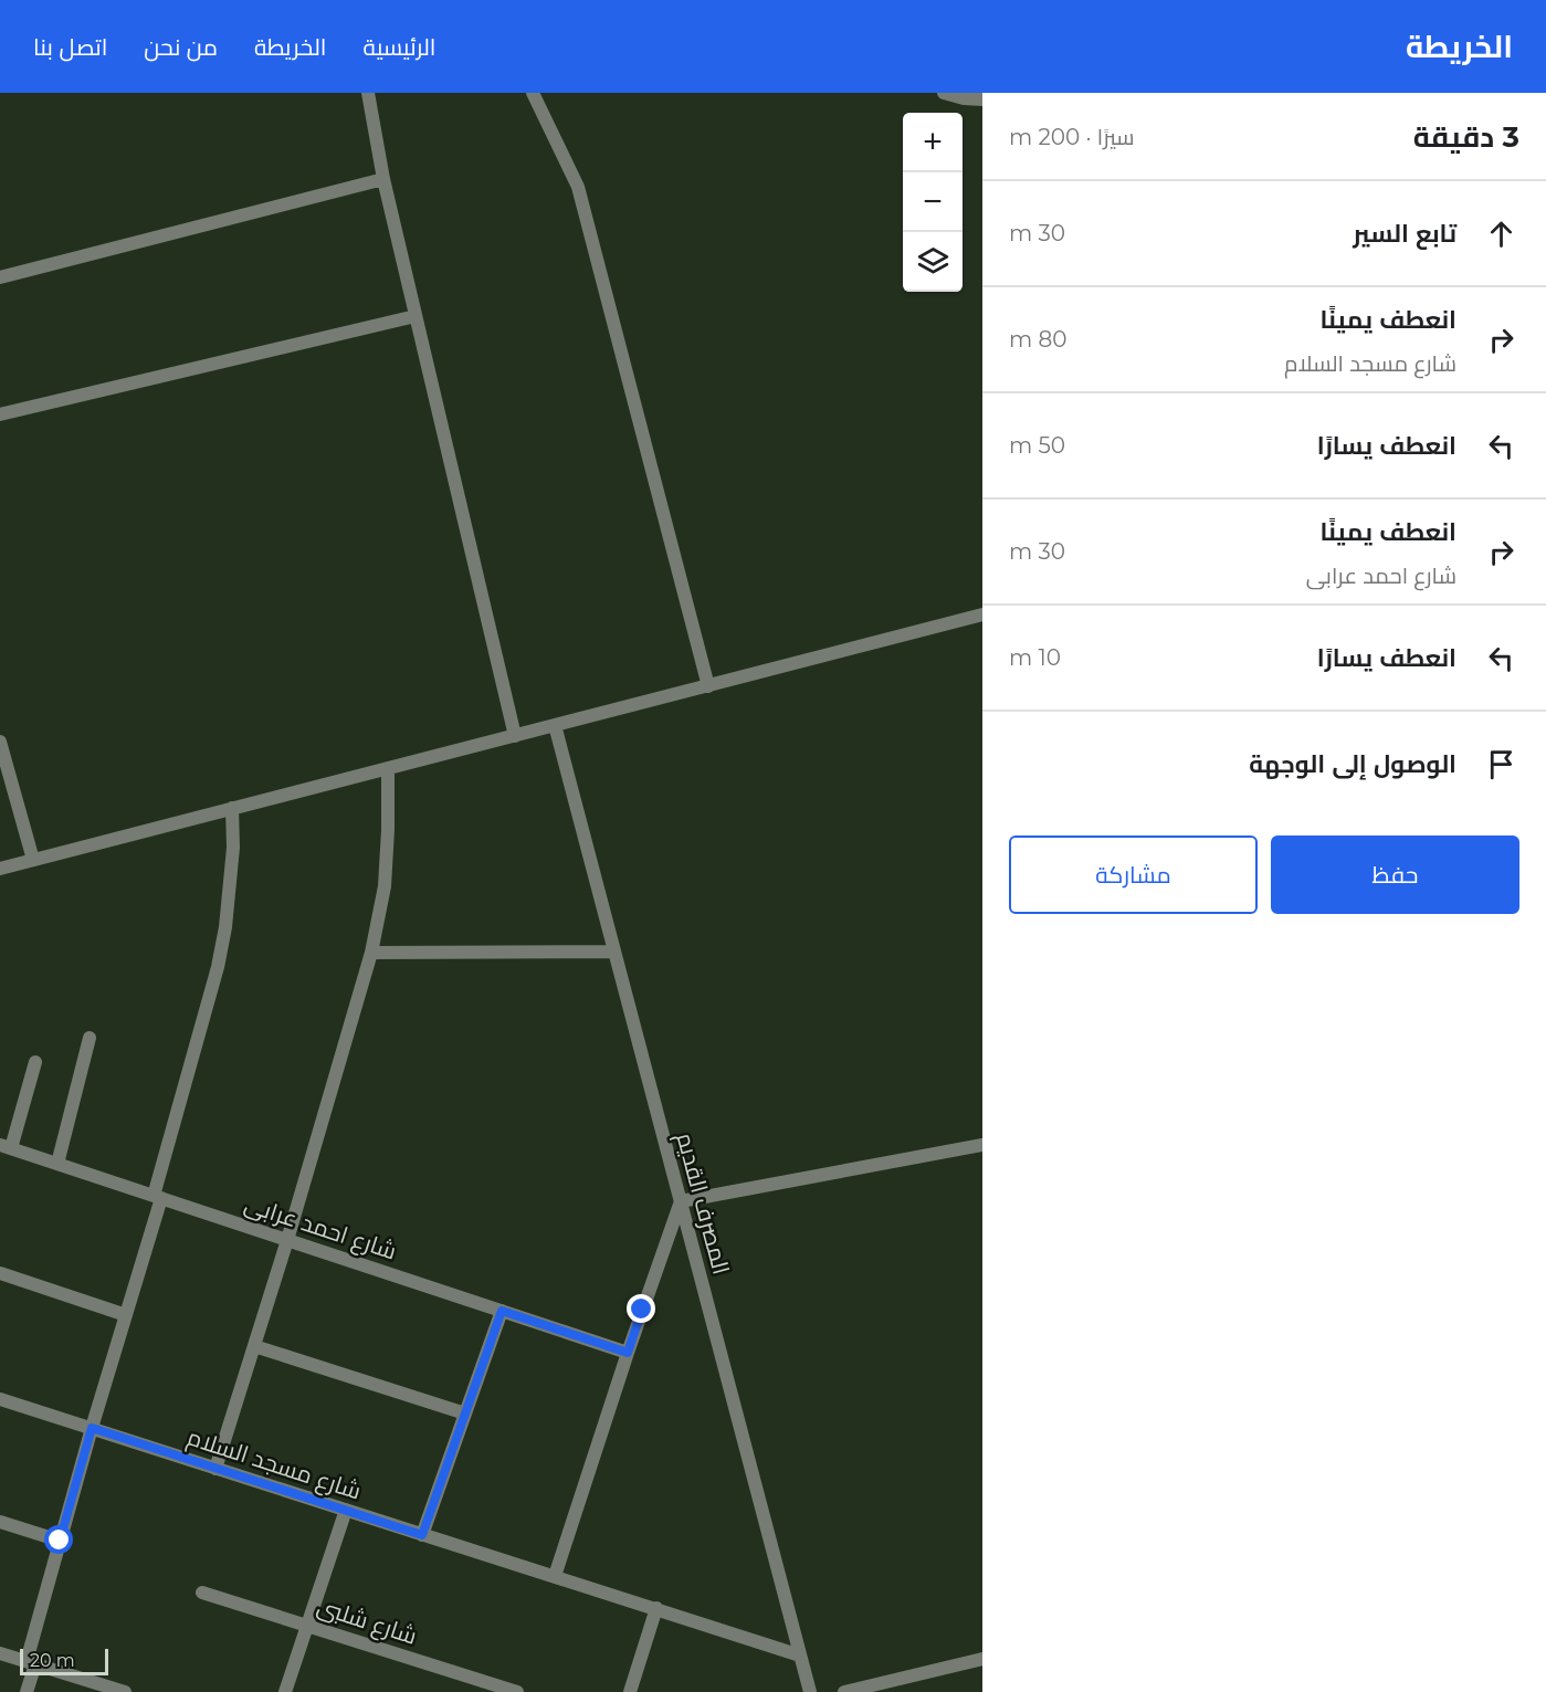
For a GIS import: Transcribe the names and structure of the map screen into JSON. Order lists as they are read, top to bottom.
{
  "streets": {
    "street": [
      "المصرف القديم",
      "شارع احمد عرابى",
      "شارع مسجد السلام",
      "شارع شلبى"
    ]
  },
  "crossings": [
    ["المصرف القديم", "شارع مسجد السلام"]
  ],
  "scale_bar": "20 m",
  "page": {
    "header": "الخريطة",
    "nav": [
      "الرئيسية",
      "الخريطة",
      "من نحن",
      "اتصل بنا"
    ],
    "heading": ["3 دقيقة", "سيرًا · 200 m"],
    "map_buttons": ["+", "−"],
    "list": [
      ["تابع السير", "30 m"],
      ["انعطف يمينًا", "شارع مسجد السلام", "80 m"],
      ["انعطف يسارًا", "50 m"],
      ["انعطف يمينًا", "شارع احمد عرابى", "30 m"],
      ["انعطف يسارًا", "10 m"],
      "الوصول إلى الوجهة"
    ],
    "buttons": ["حفظ", "مشاركة"],
    "scale": "20 m"
  }
}
